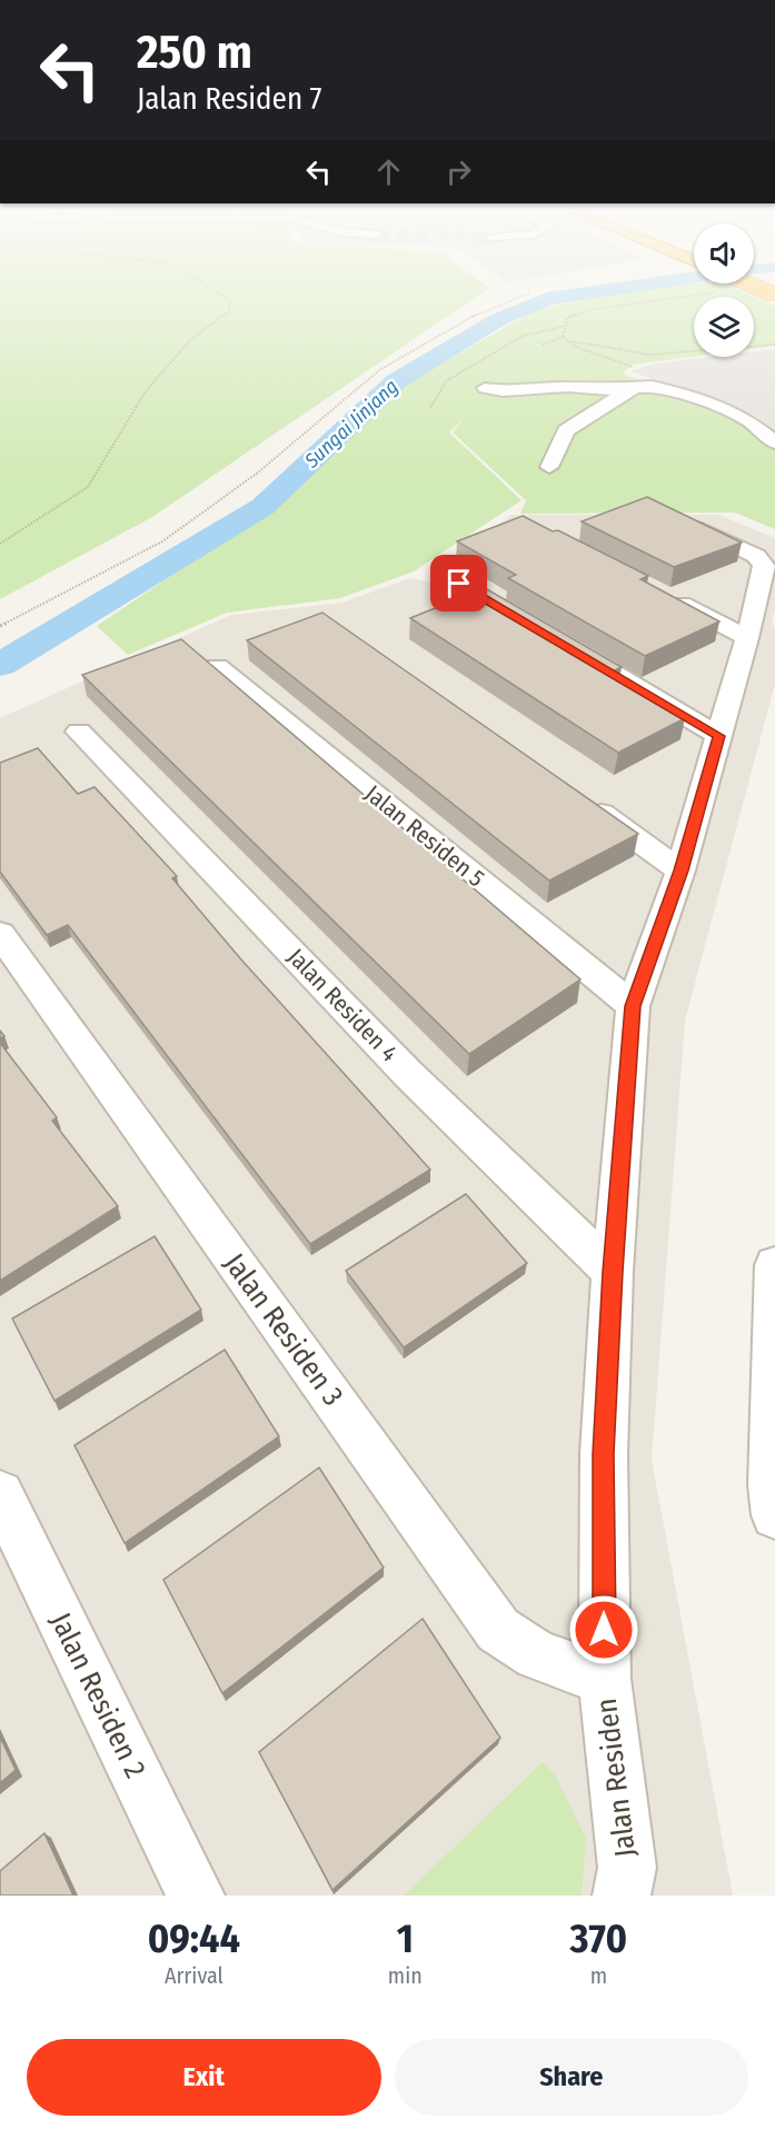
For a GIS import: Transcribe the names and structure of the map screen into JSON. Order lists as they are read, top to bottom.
{
  "streets": {
    "street": [
      "Jalan Residen 5",
      "Jalan Residen 4",
      "Jalan Residen 3",
      "Jalan Residen 2",
      "Jalan Residen"
    ]
  },
  "crossings": [
    ["Jalan Residen 5", "Jalan Residen"],
    ["Jalan Residen 4", "Jalan Residen"],
    ["Jalan Residen 3", "Jalan Residen"]
  ],
  "water": ["Sungai Jinjang"],
  "page": {
    "turn": ["250 m", "Jalan Residen 7"],
    "eta": [
      "09:44",
      "Arrival",
      "1",
      "min",
      "370",
      "m"
    ],
    "buttons": ["Exit", "Share"]
  }
}
